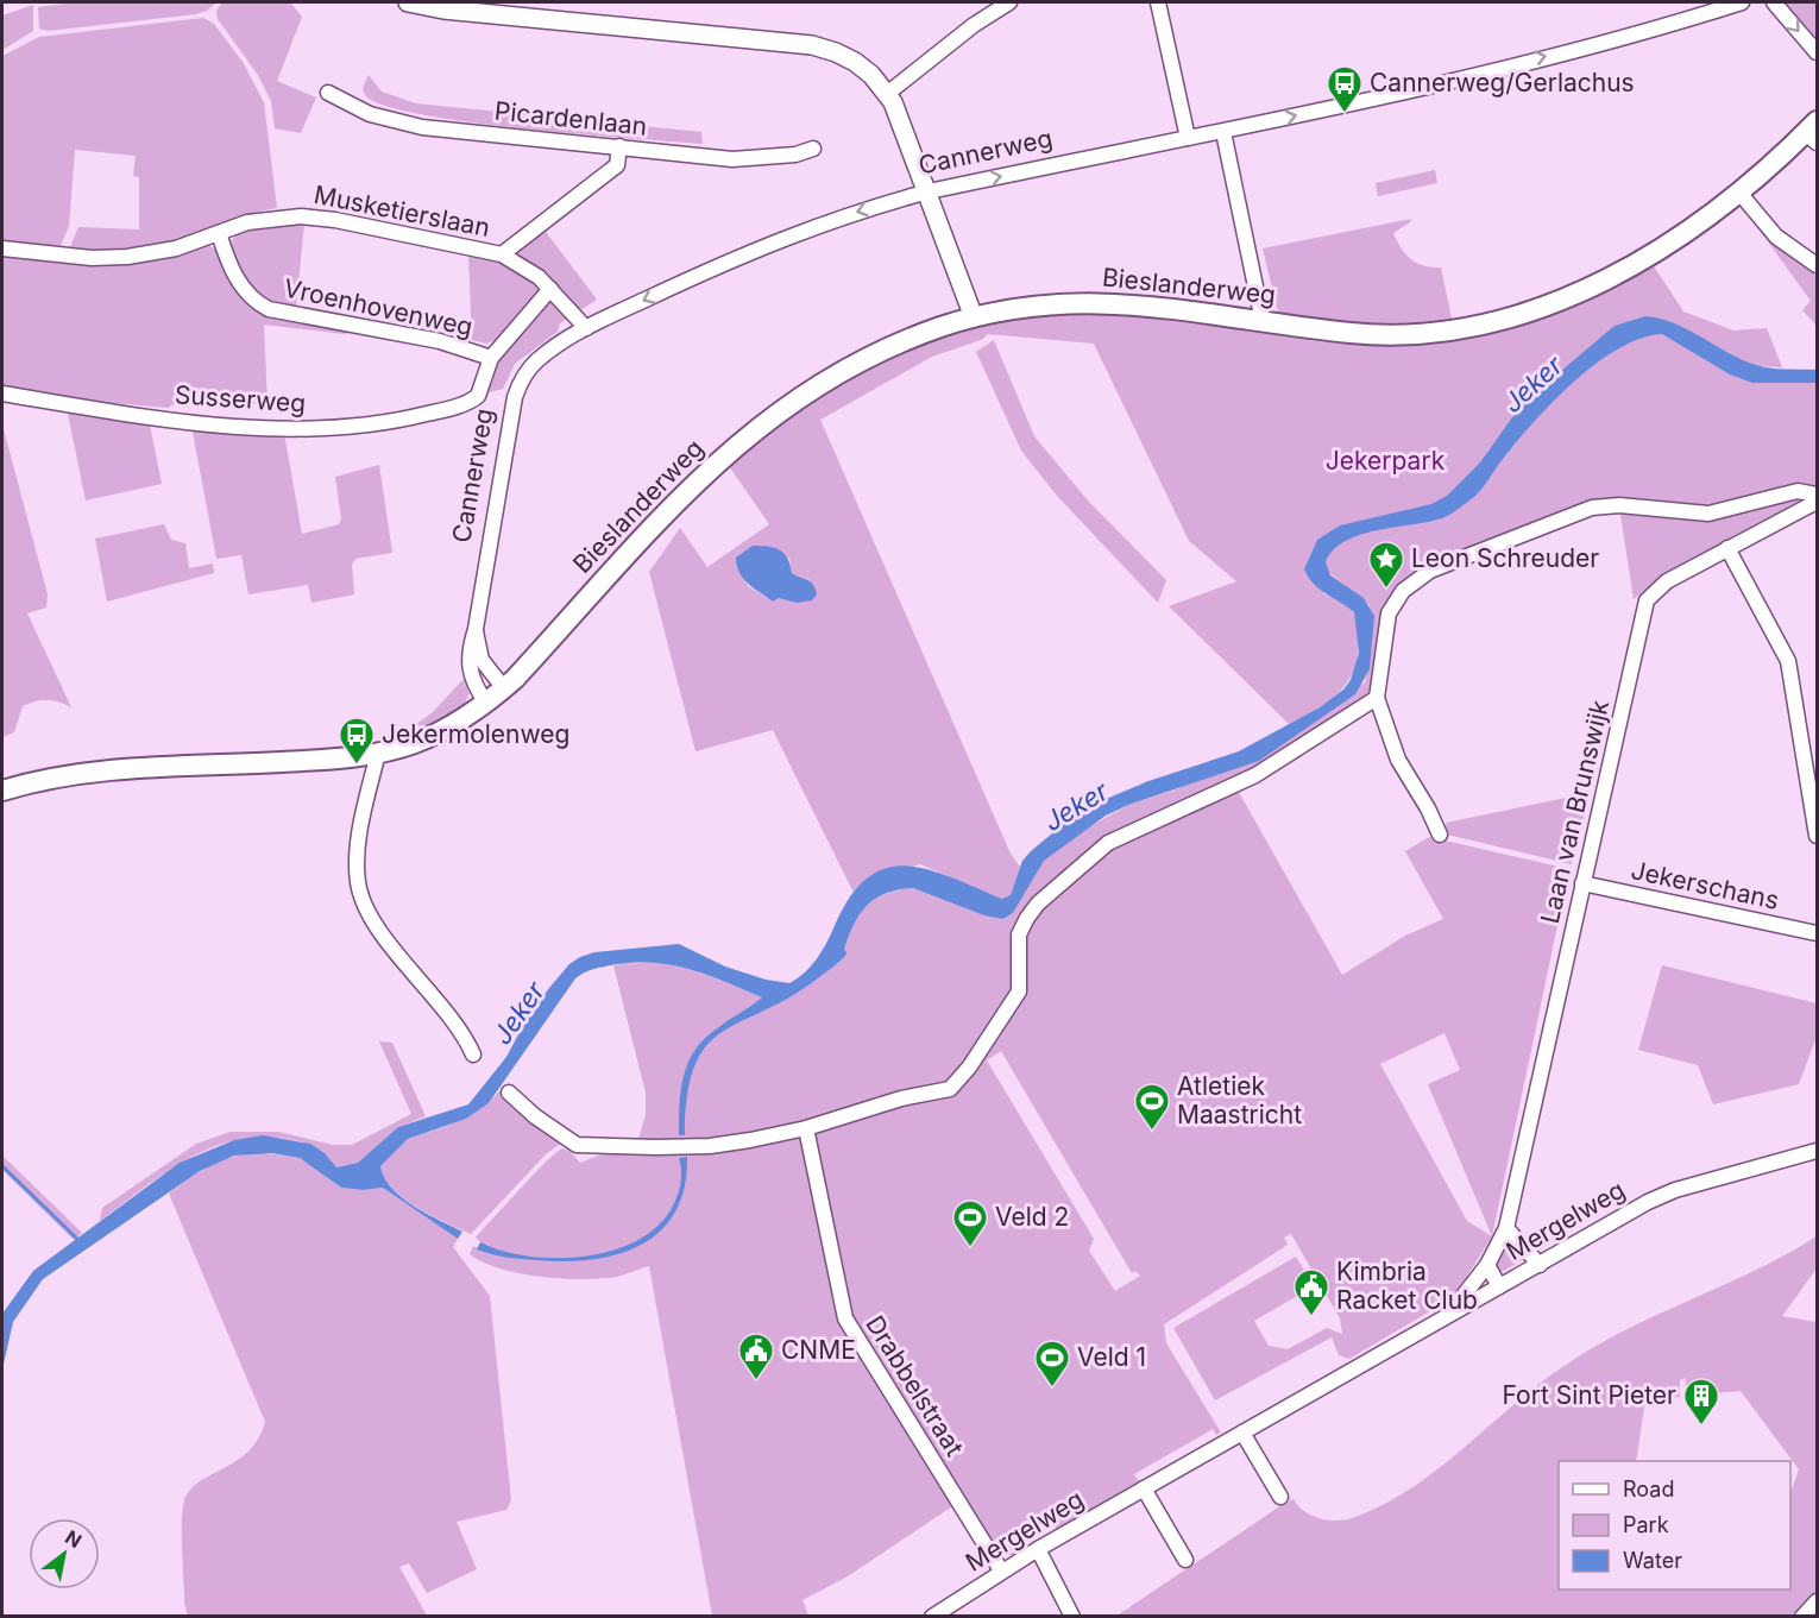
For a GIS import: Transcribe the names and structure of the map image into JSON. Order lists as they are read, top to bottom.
{
  "streets": {
    "main road": ["Bieslanderweg"],
    "street": [
      "Picardenlaan",
      "Cannerweg",
      "Musketierslaan",
      "Vroenhovenweg",
      "Susserweg",
      "Laan van Brunswijk",
      "Jekerschans",
      "Mergelweg",
      "Drabbelstraat"
    ]
  },
  "crossings": [
    ["Picardenlaan", "Musketierslaan"],
    ["Cannerweg", "Bieslanderweg"],
    ["Cannerweg", "Vroenhovenweg"],
    ["Cannerweg", "Susserweg"],
    ["Musketierslaan", "Vroenhovenweg"],
    ["Laan van Brunswijk", "Jekerschans"],
    ["Laan van Brunswijk", "Mergelweg"],
    ["Mergelweg", "Drabbelstraat"]
  ],
  "water": ["Jeker"],
  "parks": ["Jekerpark"],
  "places": {
    "bus stop": ["Cannerweg/Gerlachus", "Jekermolenweg"],
    "place": ["Leon Schreuder"],
    "sports": ["Atletiek Maastricht", "Veld 2", "Veld 1"],
    "public building": ["Kimbria Racket Club", "CNME"],
    "building": ["Fort Sint Pieter"]
  },
  "legend": ["Road", "Park", "Water"],
  "north": "top right"
}
